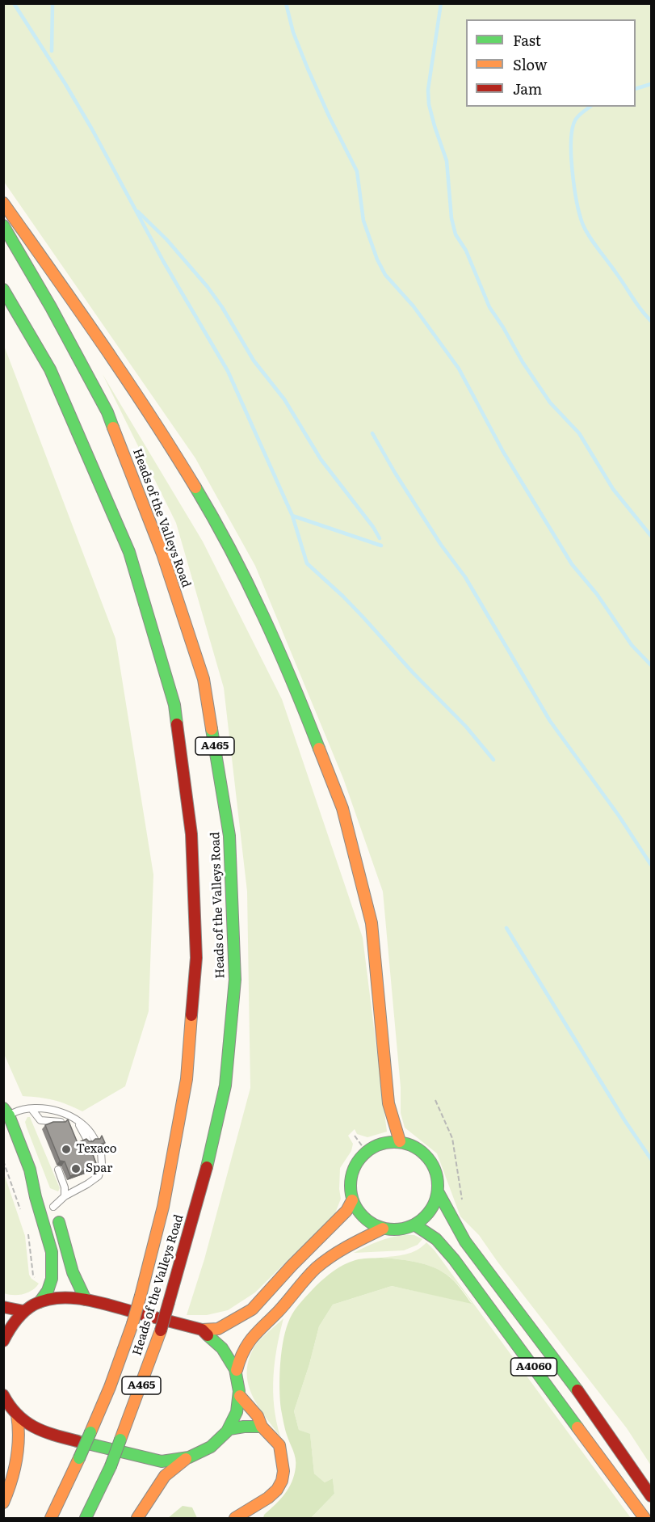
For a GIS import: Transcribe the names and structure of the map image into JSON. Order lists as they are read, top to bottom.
{
  "streets": {
    "main road": ["Heads of the Valleys Road", "A465", "A4060"]
  },
  "places": ["Texaco", "Spar"],
  "legend": ["Fast", "Slow", "Jam"]
}
